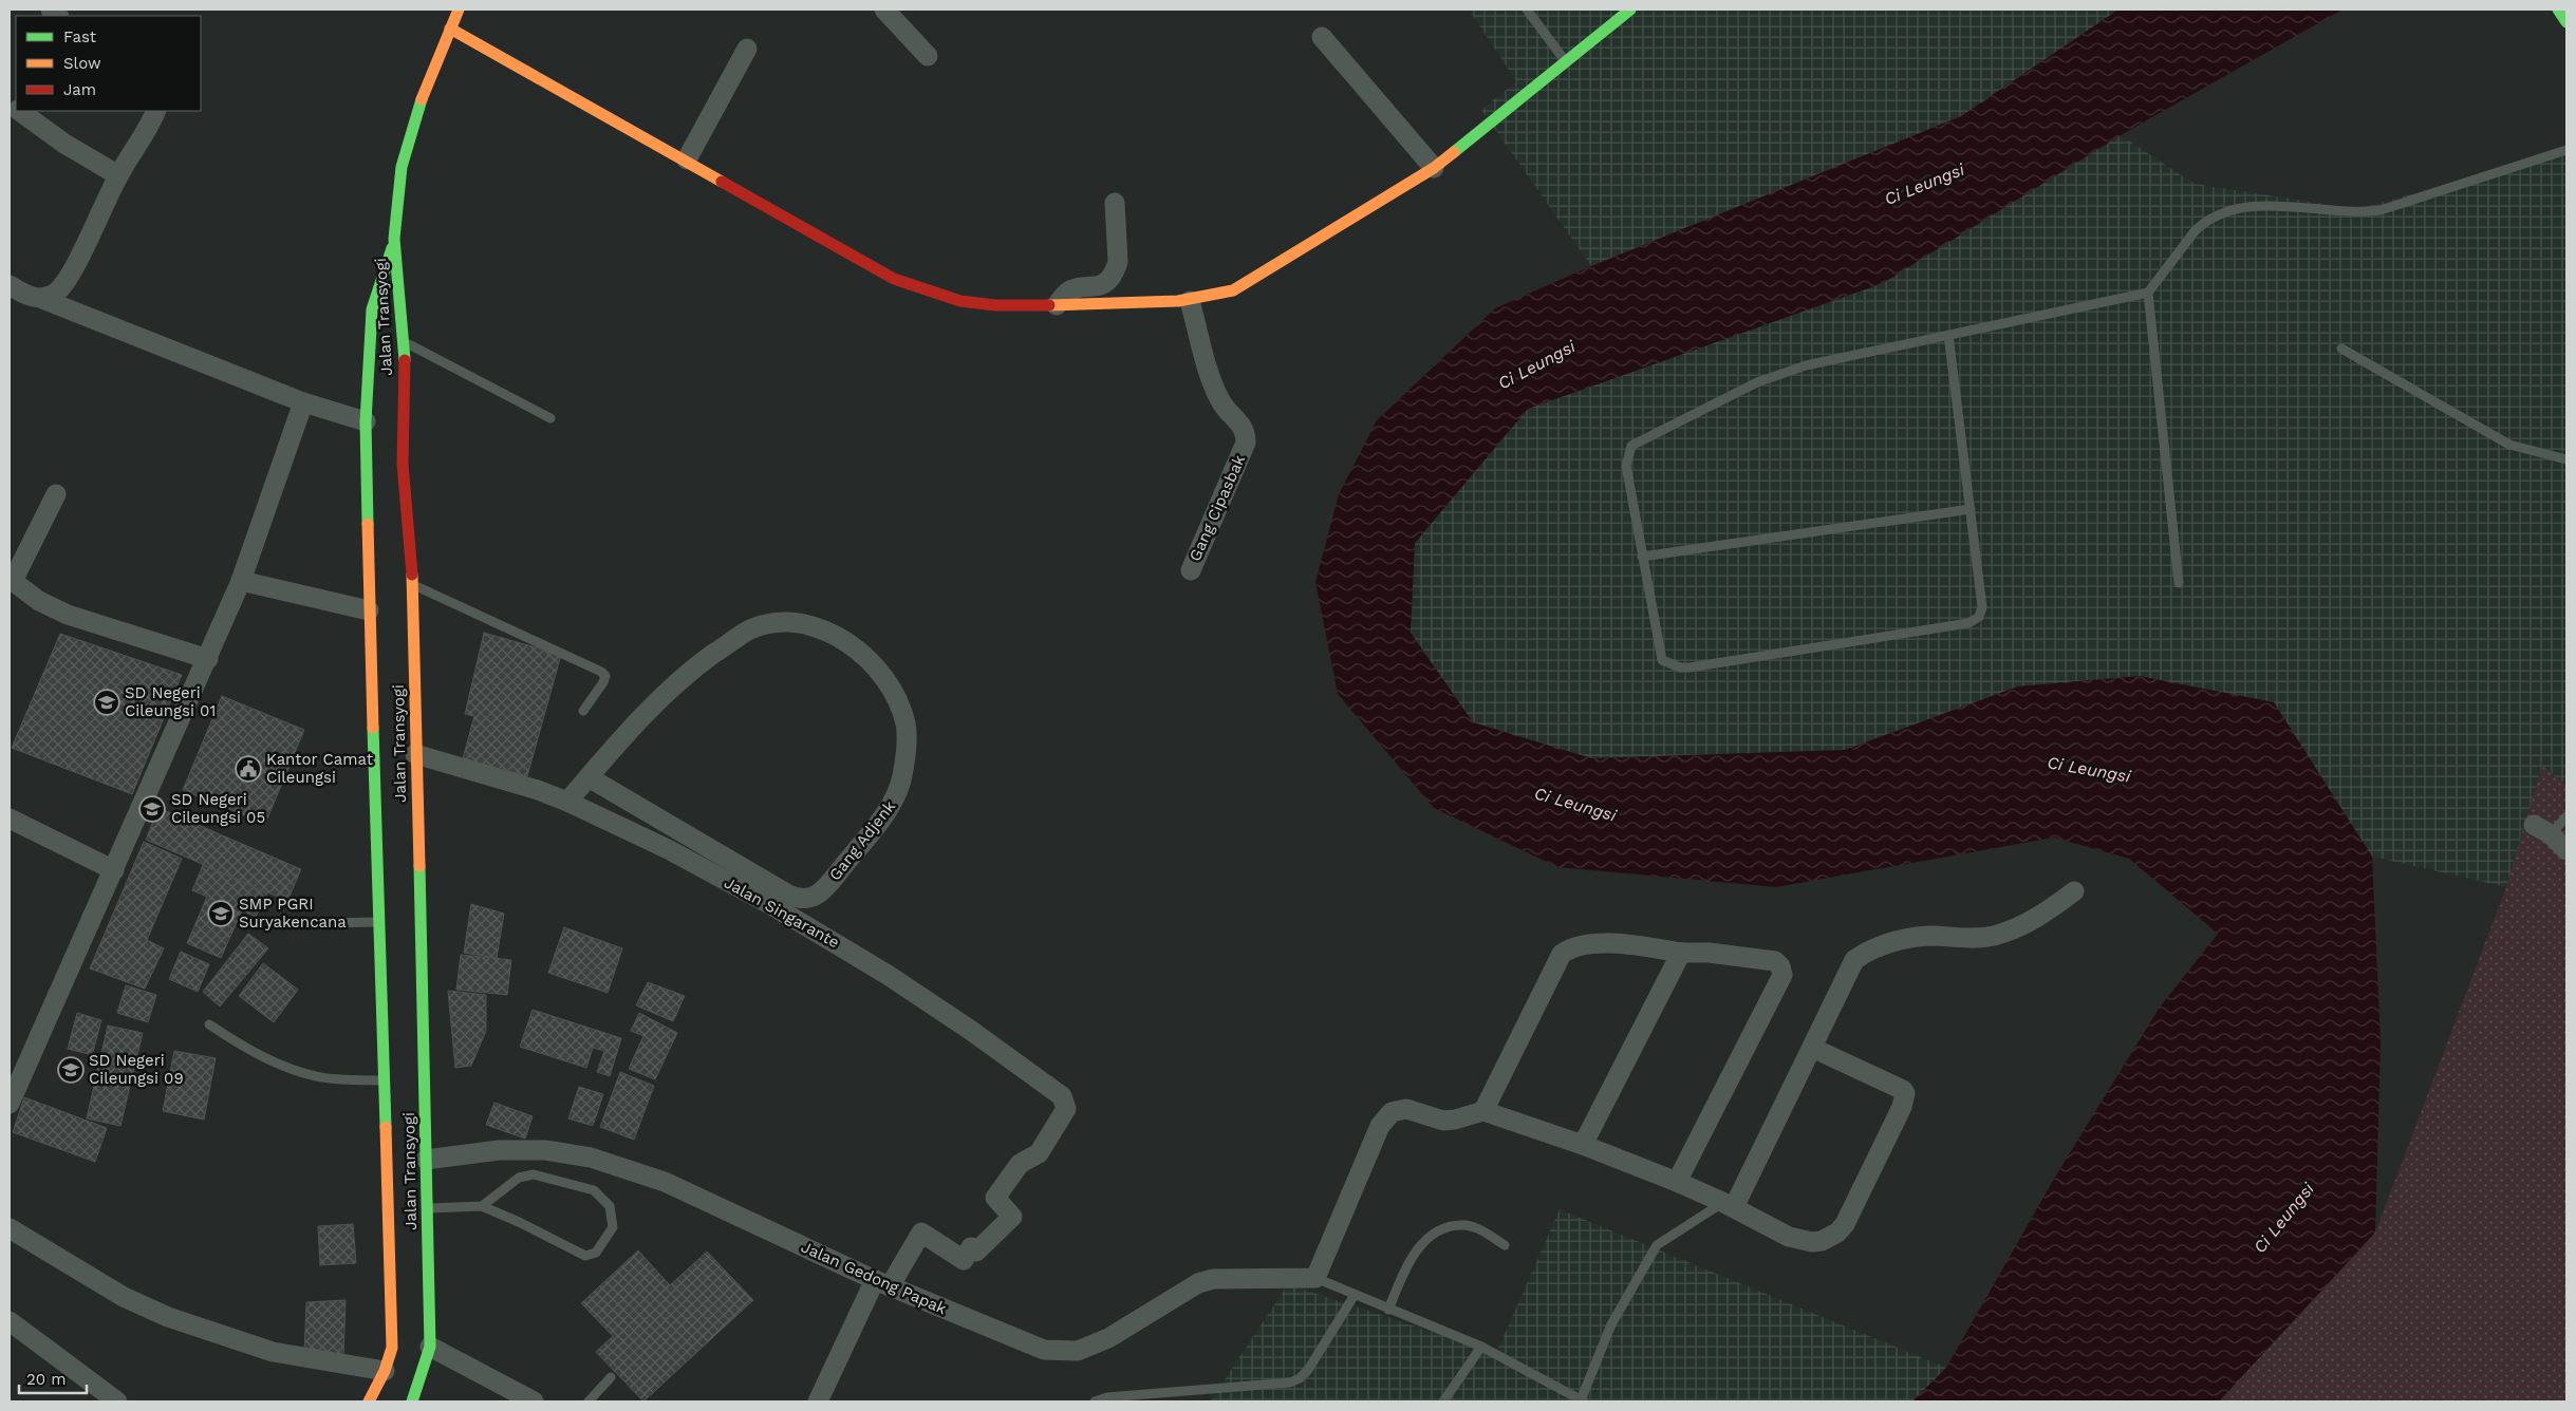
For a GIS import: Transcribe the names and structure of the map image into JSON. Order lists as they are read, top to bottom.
{
  "streets": {
    "main road": ["Jalan Transyogi"],
    "street": [
      "Gang Cipasbak",
      "Gang Adjenk",
      "Jalan Singarante",
      "Jalan Gedong Papak"
    ]
  },
  "crossings": [
    ["Jalan Transyogi", "Jalan Singarante"],
    ["Jalan Transyogi", "Jalan Gedong Papak"],
    ["Gang Adjenk", "Jalan Singarante"],
    ["Jalan Singarante", "Jalan Gedong Papak"]
  ],
  "water": ["Ci Leungsi"],
  "places": {
    "school or university": [
      "SD Negeri Cileungsi 01",
      "SD Negeri Cileungsi 05",
      "SMP PGRI Suryakencana",
      "SD Negeri Cileungsi 09"
    ],
    "public building": ["Kantor Camat Cileungsi"]
  },
  "legend": ["Fast", "Slow", "Jam"],
  "scale_bar": "20 m"
}
